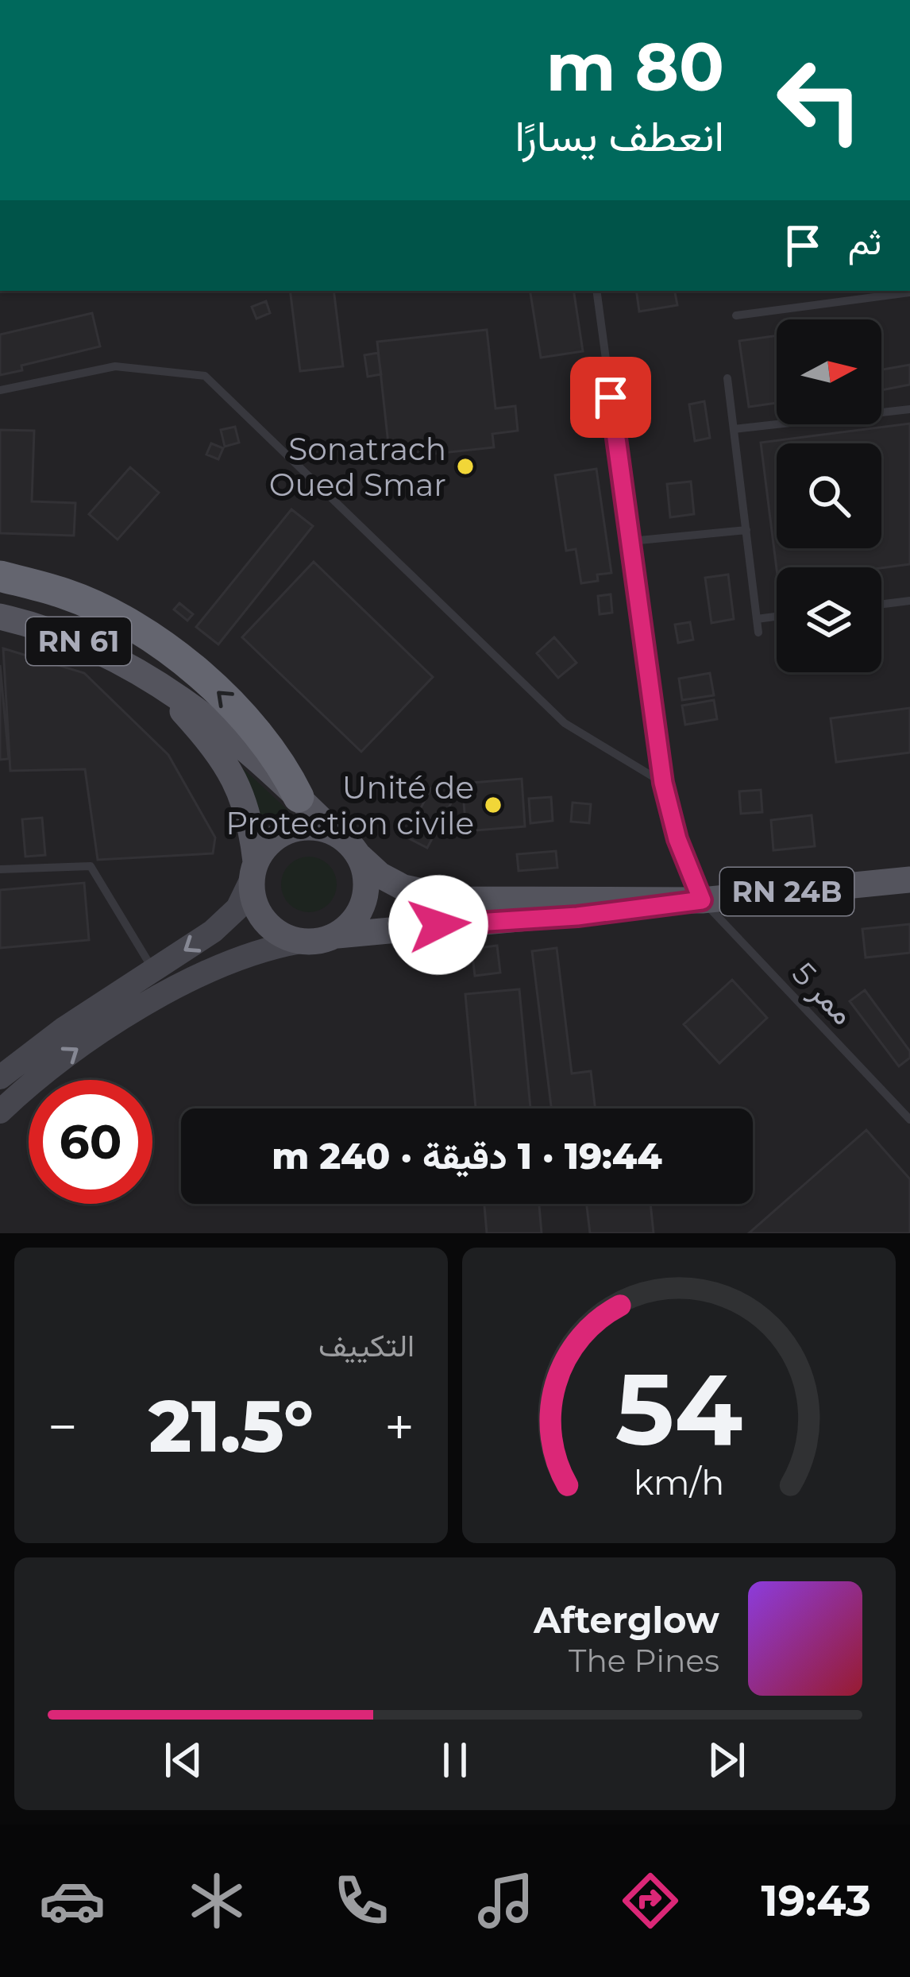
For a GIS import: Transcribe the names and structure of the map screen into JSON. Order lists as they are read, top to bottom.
{
  "streets": {
    "main road": ["RN 61", "RN 24B"],
    "lane": ["ممر 5"]
  },
  "crossings": [
    ["RN 24B", "ممر 5"]
  ],
  "places": ["Sonatrach Oued Smar", "Unité de Protection civile"],
  "north": "right",
  "page": {
    "turn": ["80 m", "انعطف يسارًا"],
    "then": "ثم",
    "limit": "60",
    "trip": "19:44 · 1 دقيقة · 240 m",
    "tile": "التكييف",
    "heat": ["−", "21.5°", "+"],
    "song": ["Afterglow", "The Pines"],
    "tabs": "19:43",
    "gauge": ["54", "km/h"]
  }
}
